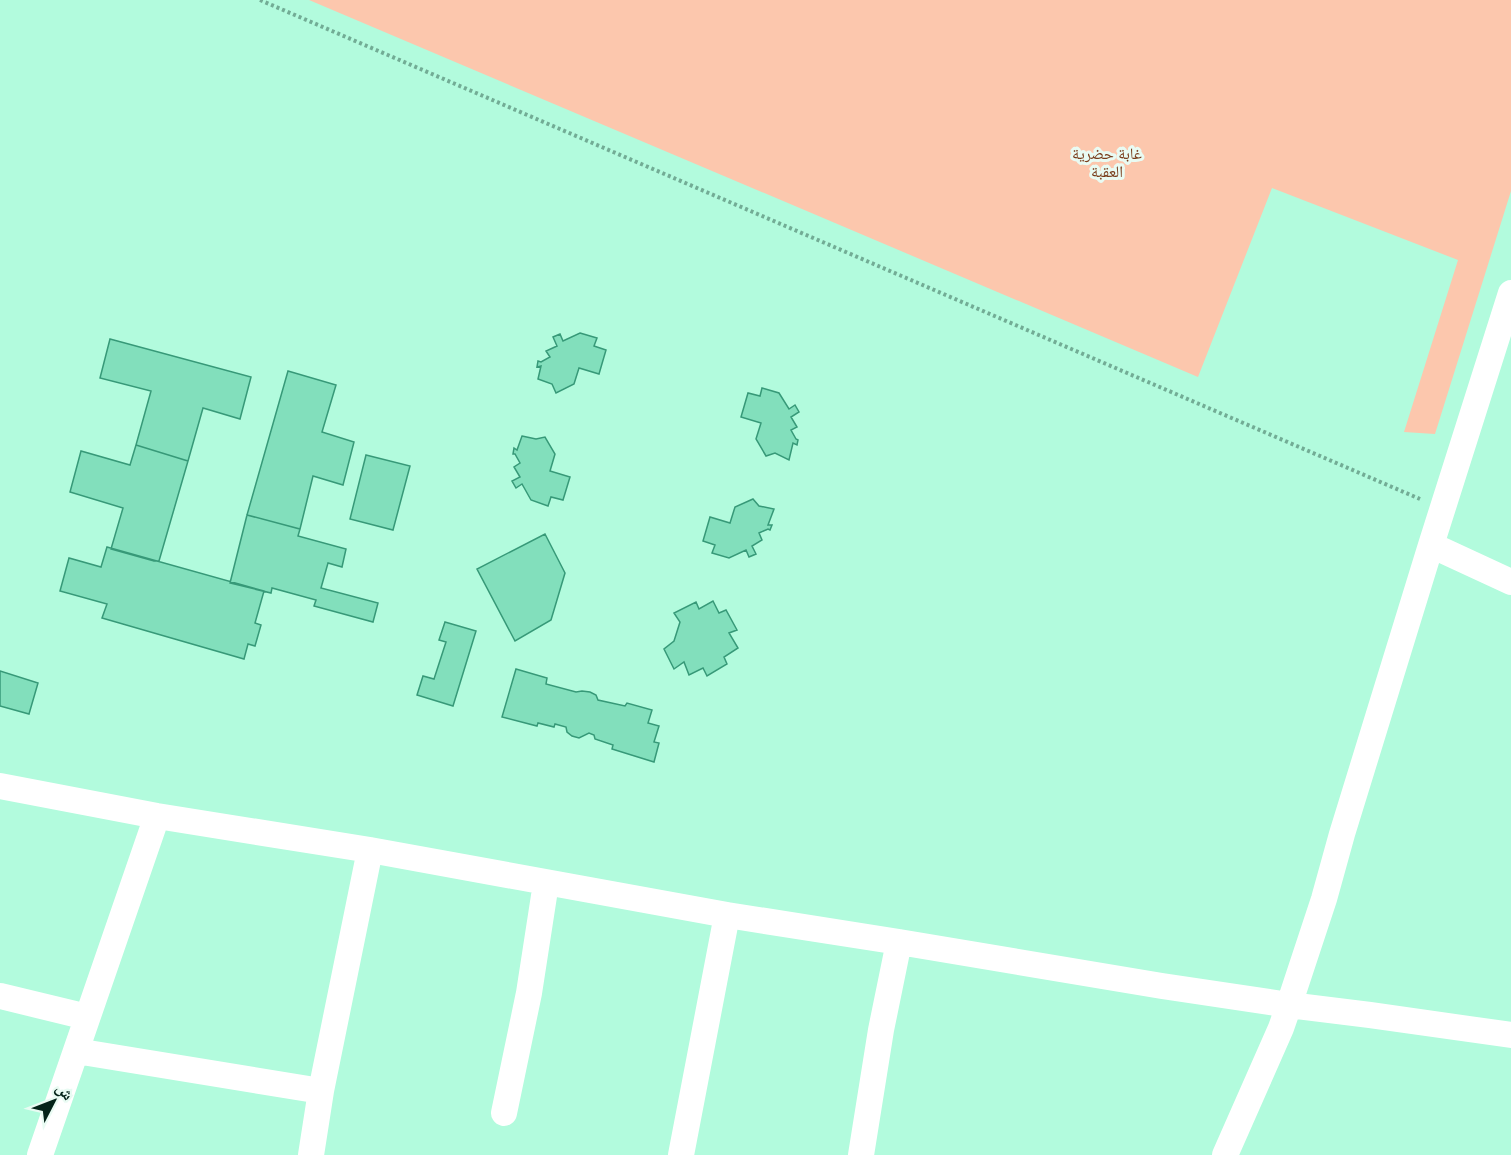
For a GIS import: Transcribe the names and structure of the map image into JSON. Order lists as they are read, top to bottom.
{
  "parks": ["غابة حضرية العقبة"],
  "north": "top right"
}
